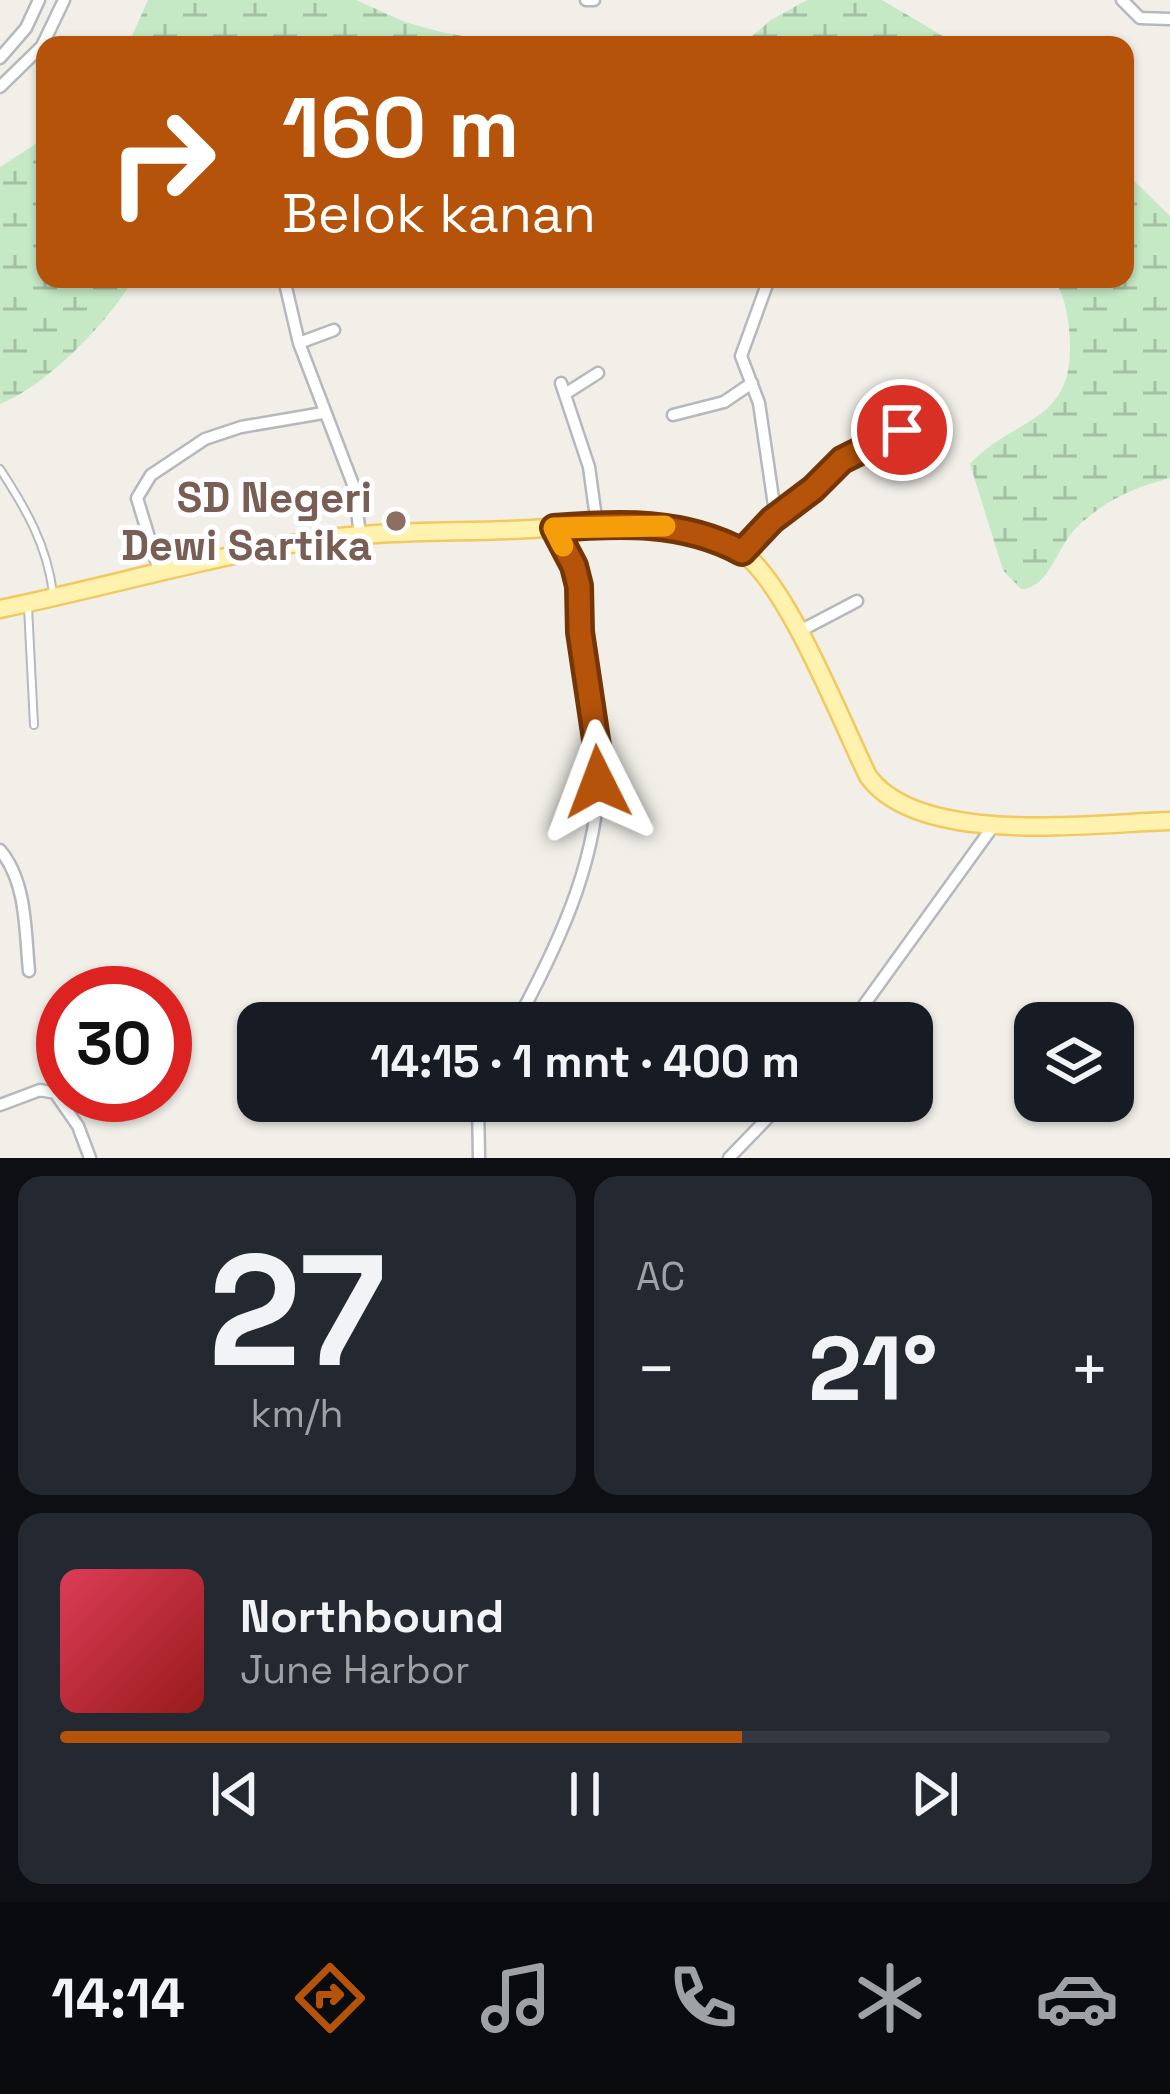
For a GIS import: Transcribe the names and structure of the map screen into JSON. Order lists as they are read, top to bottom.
{
  "places": ["SD Negeri Dewi Sartika"],
  "page": {
    "turn": ["160 m", "Belok kanan"],
    "limit": "30",
    "trip": "14:15 · 1 mnt · 400 m",
    "tile": [
      ["27", "km/h"],
      "AC"
    ],
    "heat": ["−", "21°", "+"],
    "song": ["Northbound", "June Harbor"],
    "tabs": "14:14"
  }
}
